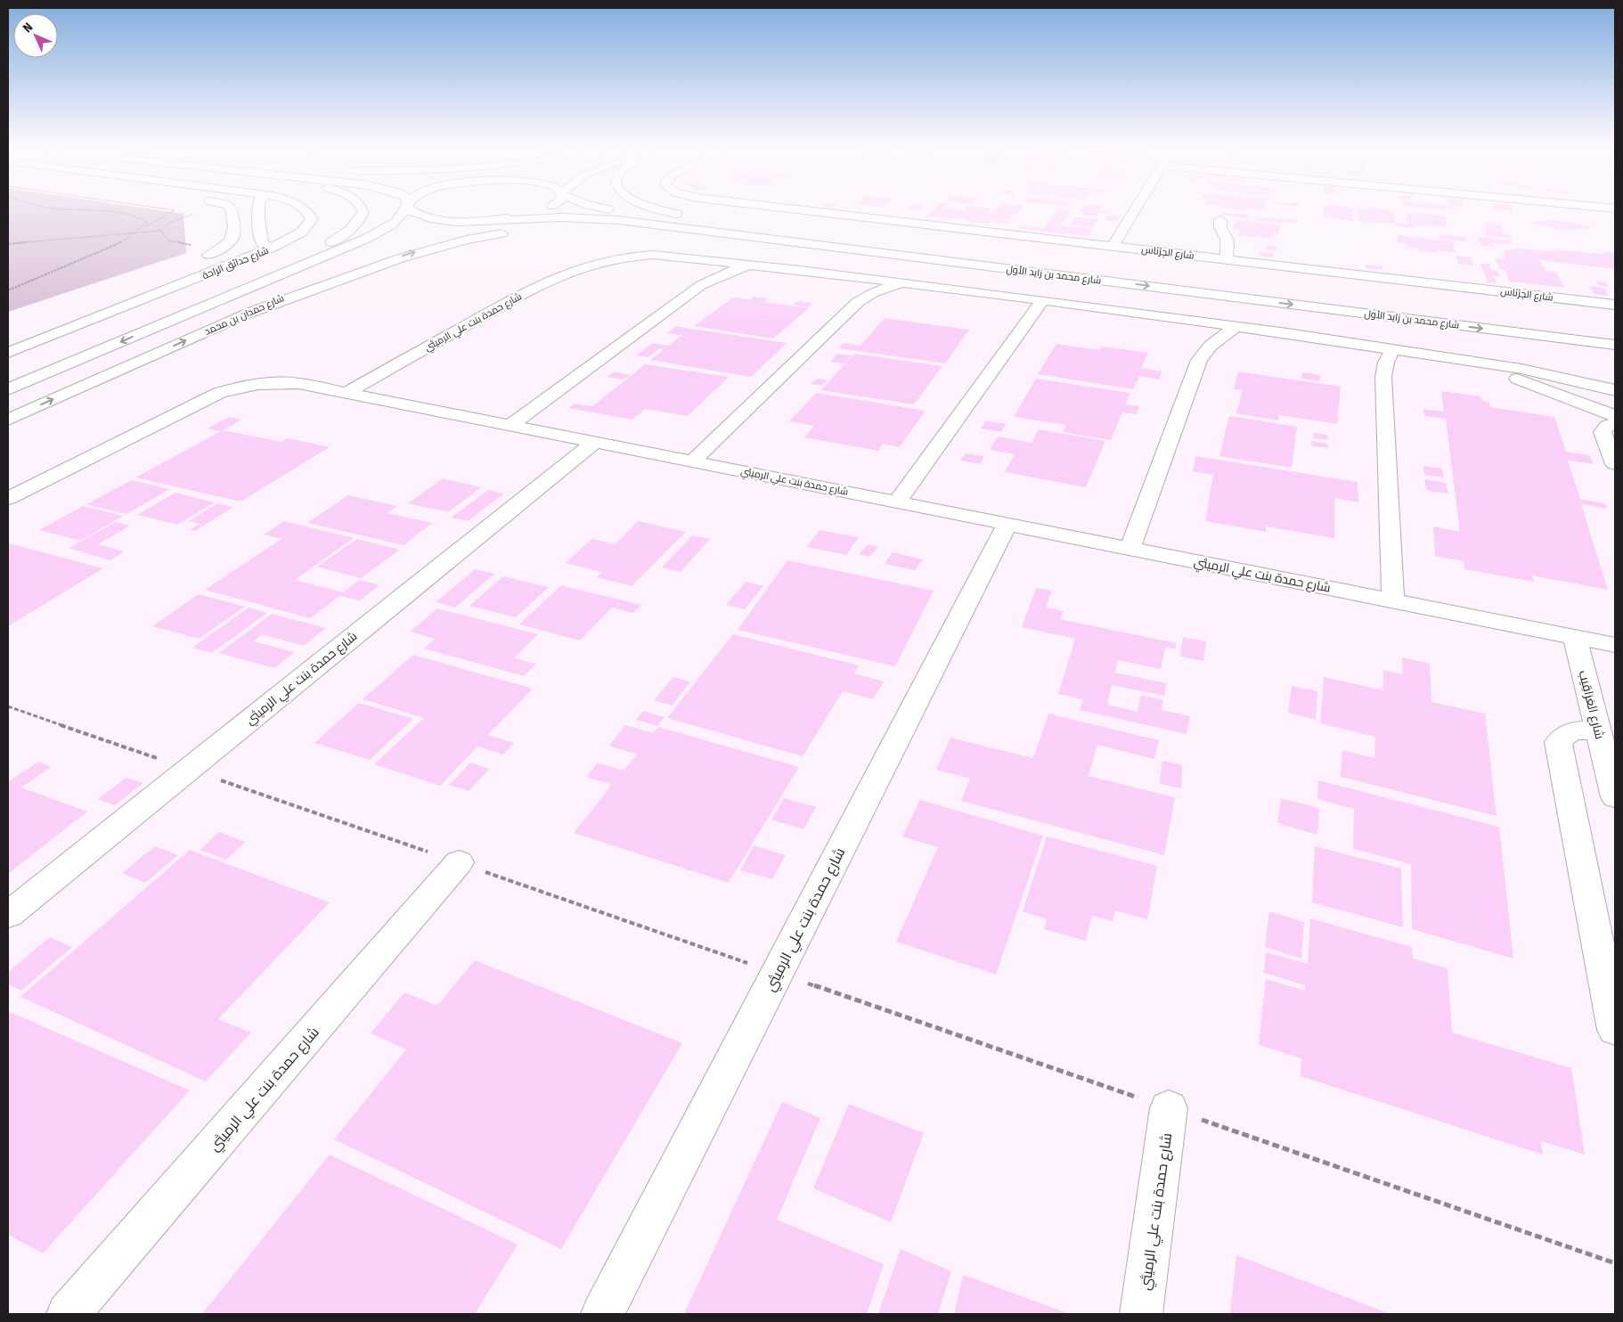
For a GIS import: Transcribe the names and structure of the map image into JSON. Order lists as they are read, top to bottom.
{
  "streets": {
    "street": [
      "شارع الجِرْنَاس",
      "شارع حدائق الراحة",
      "شارع محمد بن زايد الأول",
      "شارع حمدان بن محمد",
      "شارع حمدة بنت علي الرميثي",
      "شارع العَرَاقِيب"
    ]
  },
  "crossings": [
    ["شارع محمد بن زايد الأول", "شارع حمدان بن محمد"],
    ["شارع حمدة بنت علي الرميثي", "شارع العَرَاقِيب"]
  ],
  "north": "top left"
}
